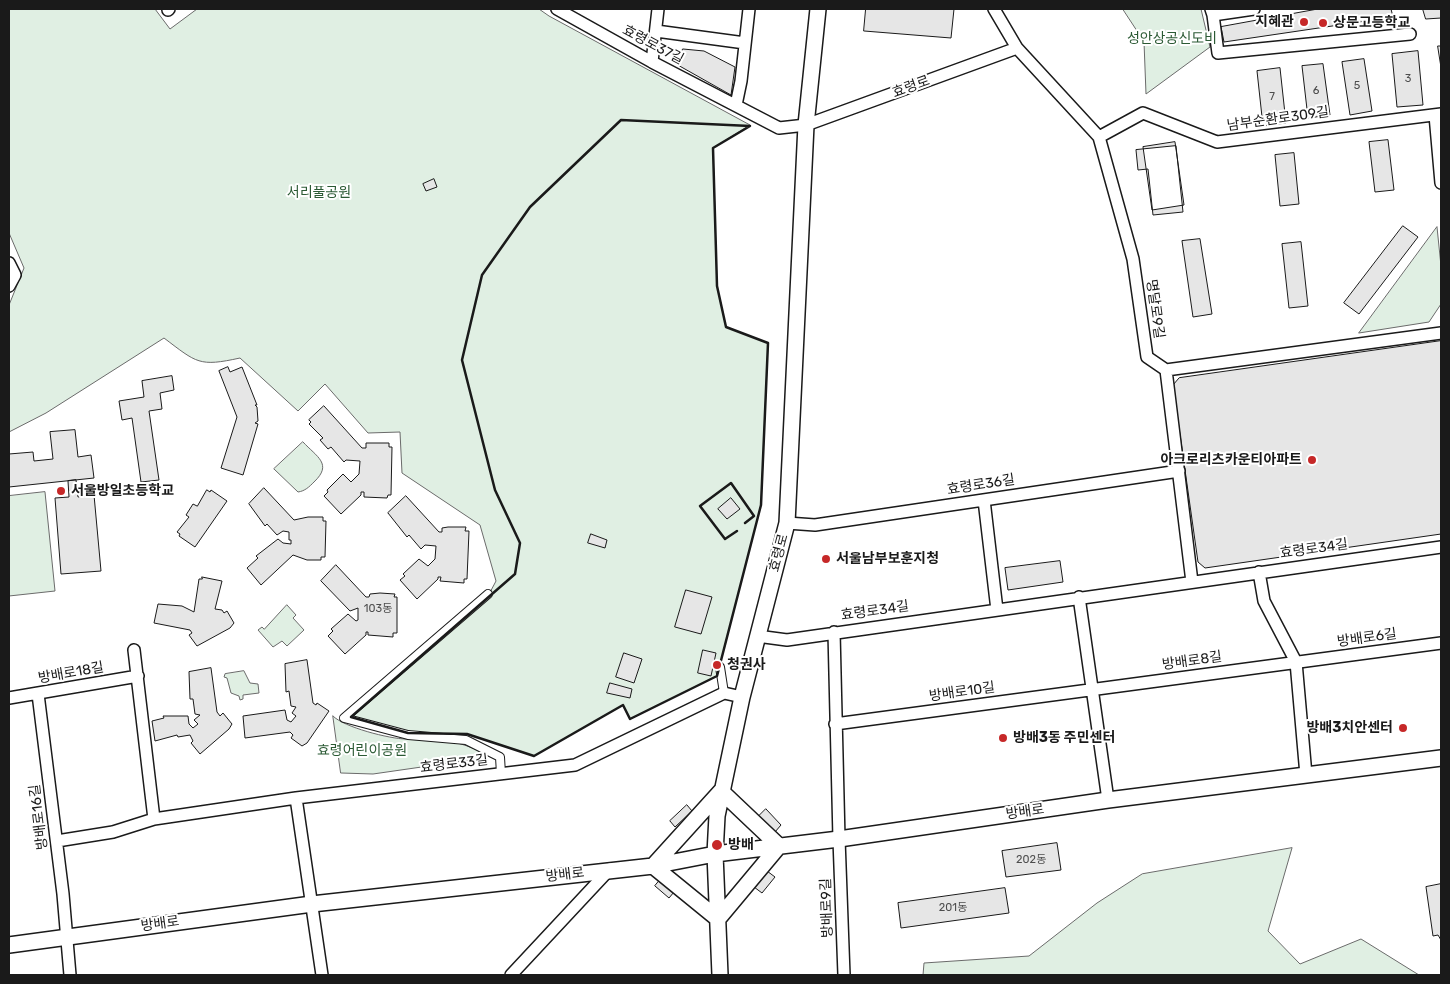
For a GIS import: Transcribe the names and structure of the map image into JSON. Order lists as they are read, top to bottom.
{
  "streets": {
    "main road": ["효령로", "방배로"],
    "street": [
      "효령로37길",
      "남부순환로309길",
      "명달로9길",
      "효령로36길",
      "효령로34길",
      "방배로6길",
      "방배로8길",
      "방배로18길",
      "방배로10길",
      "효령로33길",
      "방배로16길",
      "방배로9길"
    ]
  },
  "crossings": [
    ["효령로37길", "효령로"],
    ["효령로", "명달로9길"],
    ["효령로", "효령로36길"],
    ["효령로", "효령로34길"],
    ["효령로", "방배로"],
    ["남부순환로309길", "명달로9길"],
    ["방배로6길", "방배로8길"],
    ["방배로8길", "방배로10길"],
    ["방배로18길", "방배로16길"],
    ["효령로33길", "방배로16길"],
    ["방배로", "방배로16길"],
    ["방배로", "방배로9길"]
  ],
  "parks": ["성안상공신도비", "서리풀공원", "효령어린이공원"],
  "places": [
    "지혜관",
    "상문고등학교",
    "아크로리츠카운티아파트",
    "서울방일초등학교",
    "서울남부보훈지청",
    "청권사",
    "방배3치안센터",
    "방배3동 주민센터",
    "방배"
  ],
  "house_numbers": [
    "3",
    "5",
    "6",
    "7",
    "103동",
    "202동",
    "201동"
  ]
}
